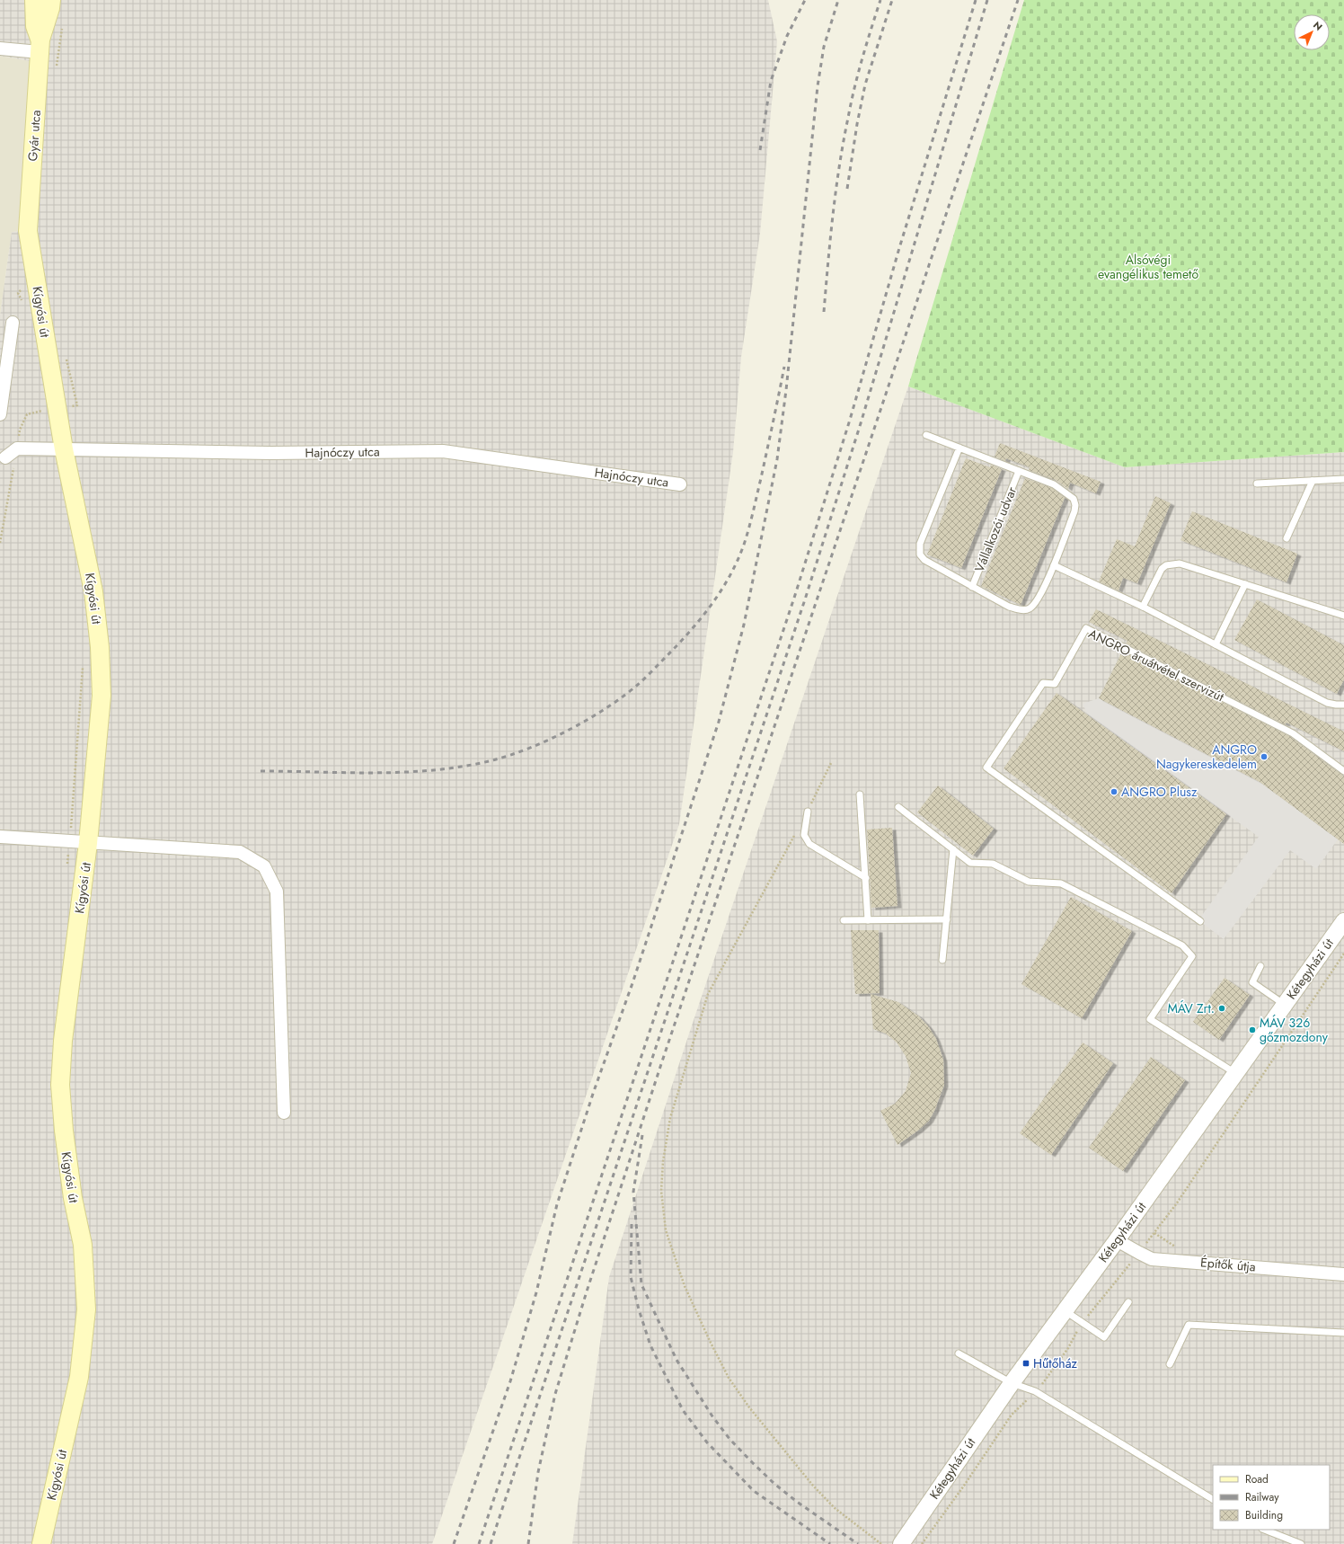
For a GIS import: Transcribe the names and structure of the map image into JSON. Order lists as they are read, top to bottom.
{
  "streets": {
    "main road": ["Gyár utca", "Kígyósi út"],
    "street": ["Hajnóczy utca", "Kétegyházi út", "Építők útja"],
    "lane": ["Vállalkozói udvar", "ANGRO áruátvétel szervizút"]
  },
  "crossings": [
    ["Gyár utca", "Kígyósi út"],
    ["Kígyósi út", "Hajnóczy utca"],
    ["Kétegyházi út", "Építők útja"]
  ],
  "parks": ["Alsóvégi evangélikus temető"],
  "places": {
    "other": [
      "ANGRO Nagykereskedelem",
      "ANGRO Plusz",
      "MÁV Zrt.",
      "MÁV 326 gőzmozdony"
    ],
    "transit": ["Hűtőház"]
  },
  "legend": ["Road", "Railway", "Building"],
  "north": "top right"
}
